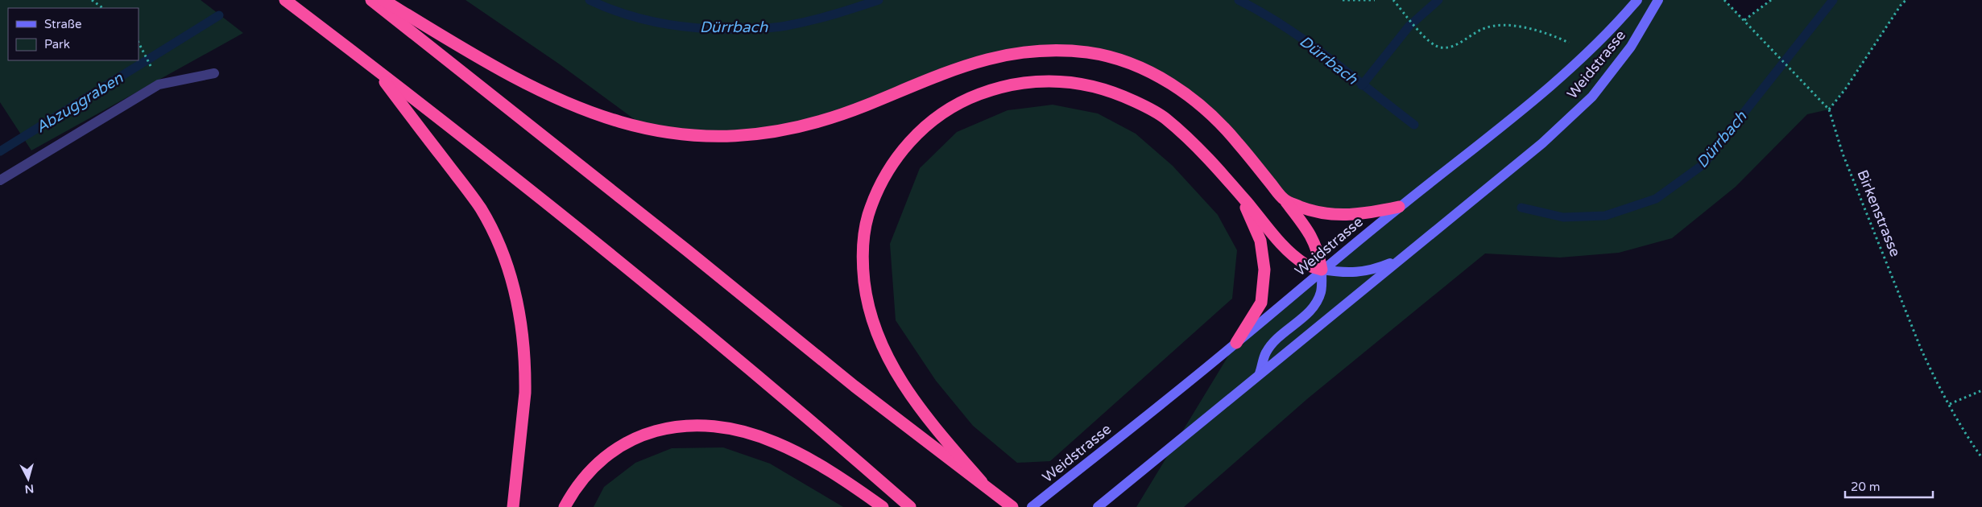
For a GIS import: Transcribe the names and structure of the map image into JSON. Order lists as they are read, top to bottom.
{
  "streets": {
    "main road": ["Weidstrasse"],
    "path": ["Birkenstrasse"]
  },
  "water": ["Dürrbach", "Abzuggraben"],
  "legend": ["Straße", "Park"],
  "scale_bar": "20 m",
  "north": "bottom"
}
